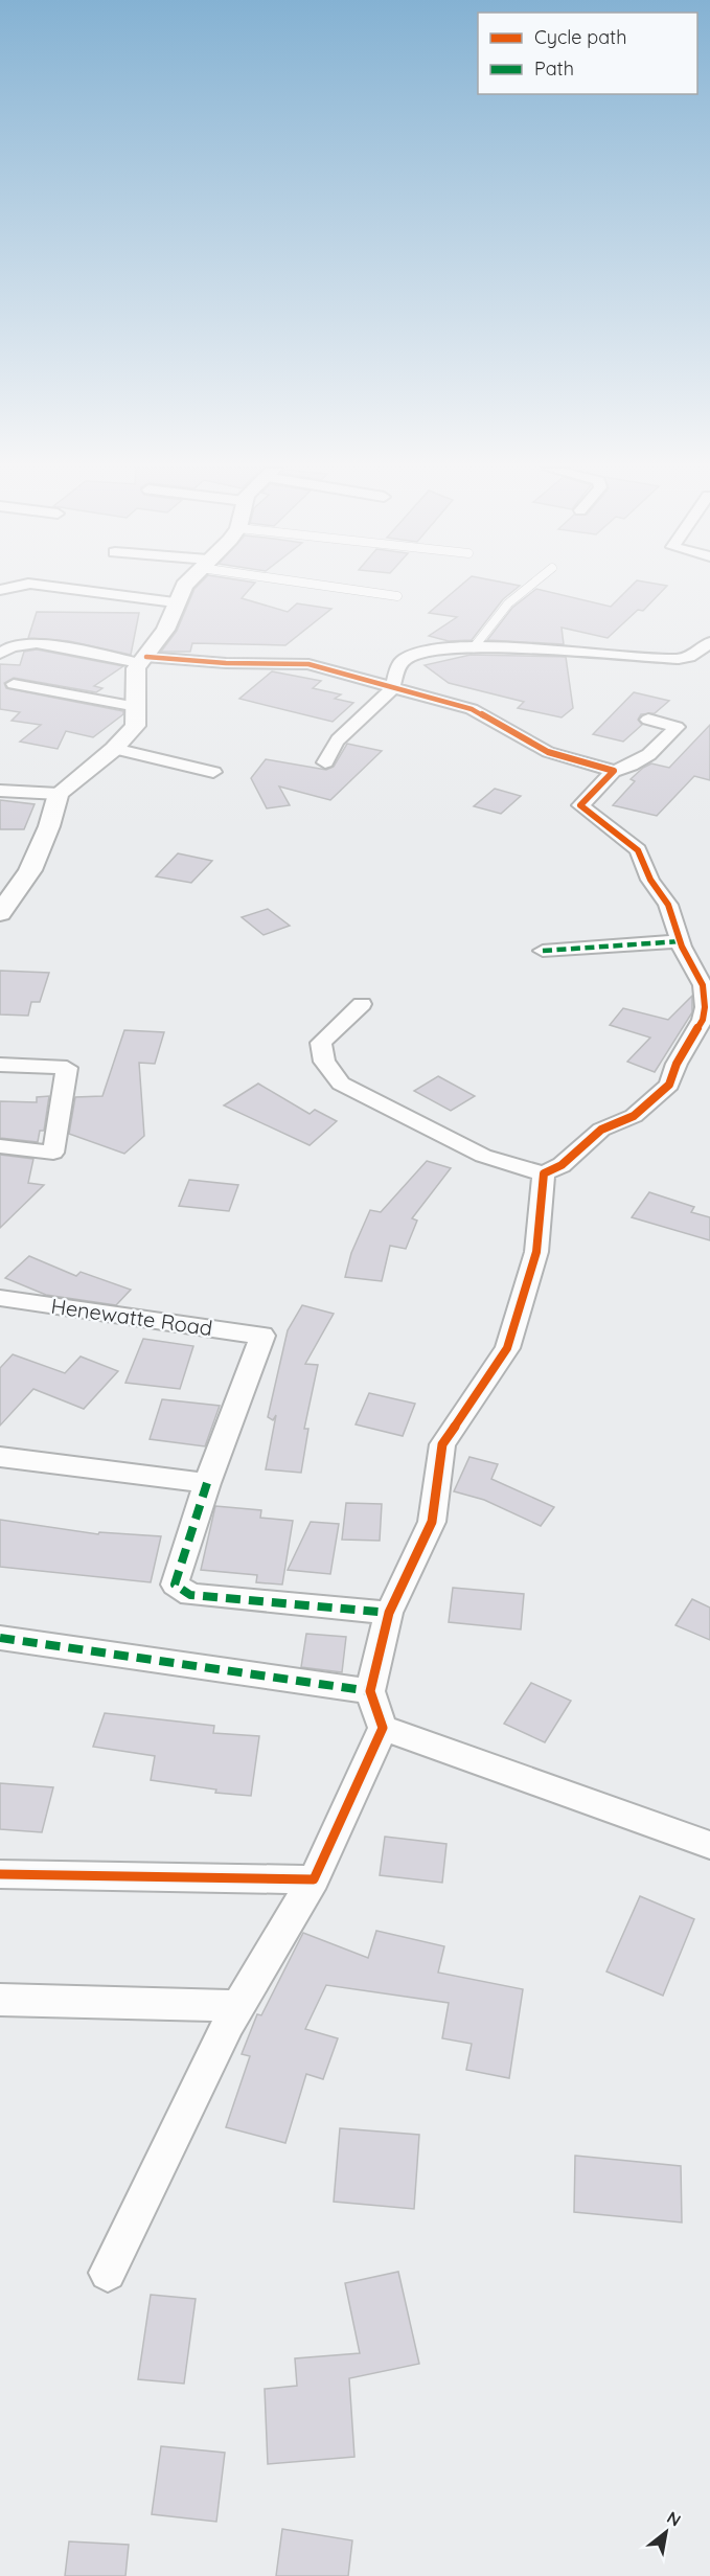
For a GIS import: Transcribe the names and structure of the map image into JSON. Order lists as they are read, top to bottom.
{
  "streets": {
    "street": ["Henewatte Road"]
  },
  "legend": ["Cycle path", "Path"],
  "north": "top right"
}
